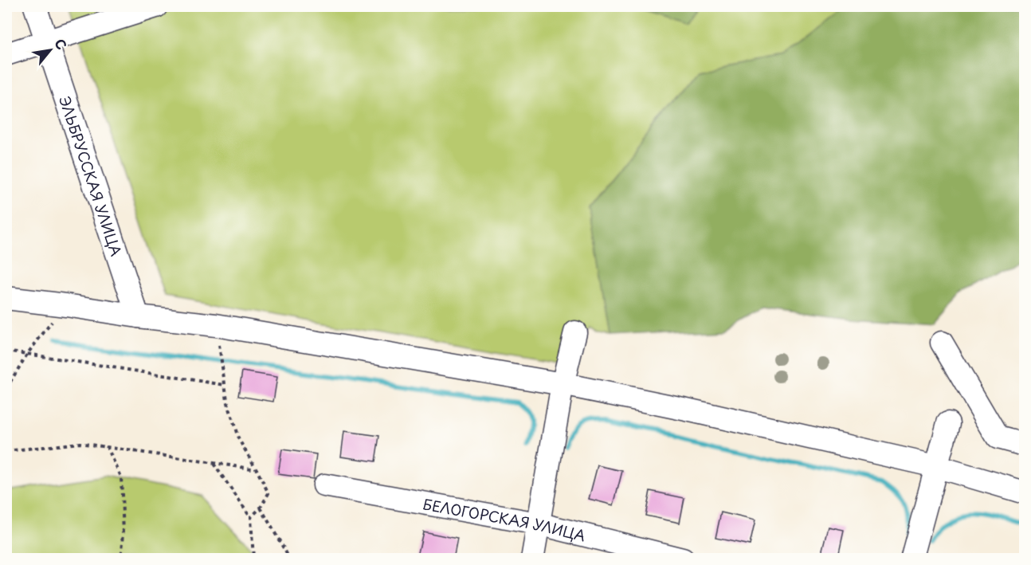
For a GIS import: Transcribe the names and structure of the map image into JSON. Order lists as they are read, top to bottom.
{
  "streets": {
    "street": ["ЭЛЬБРУССКАЯ УЛИЦА", "БЕЛОГОРСКАЯ УЛИЦА"]
  },
  "north": "top right"
}
